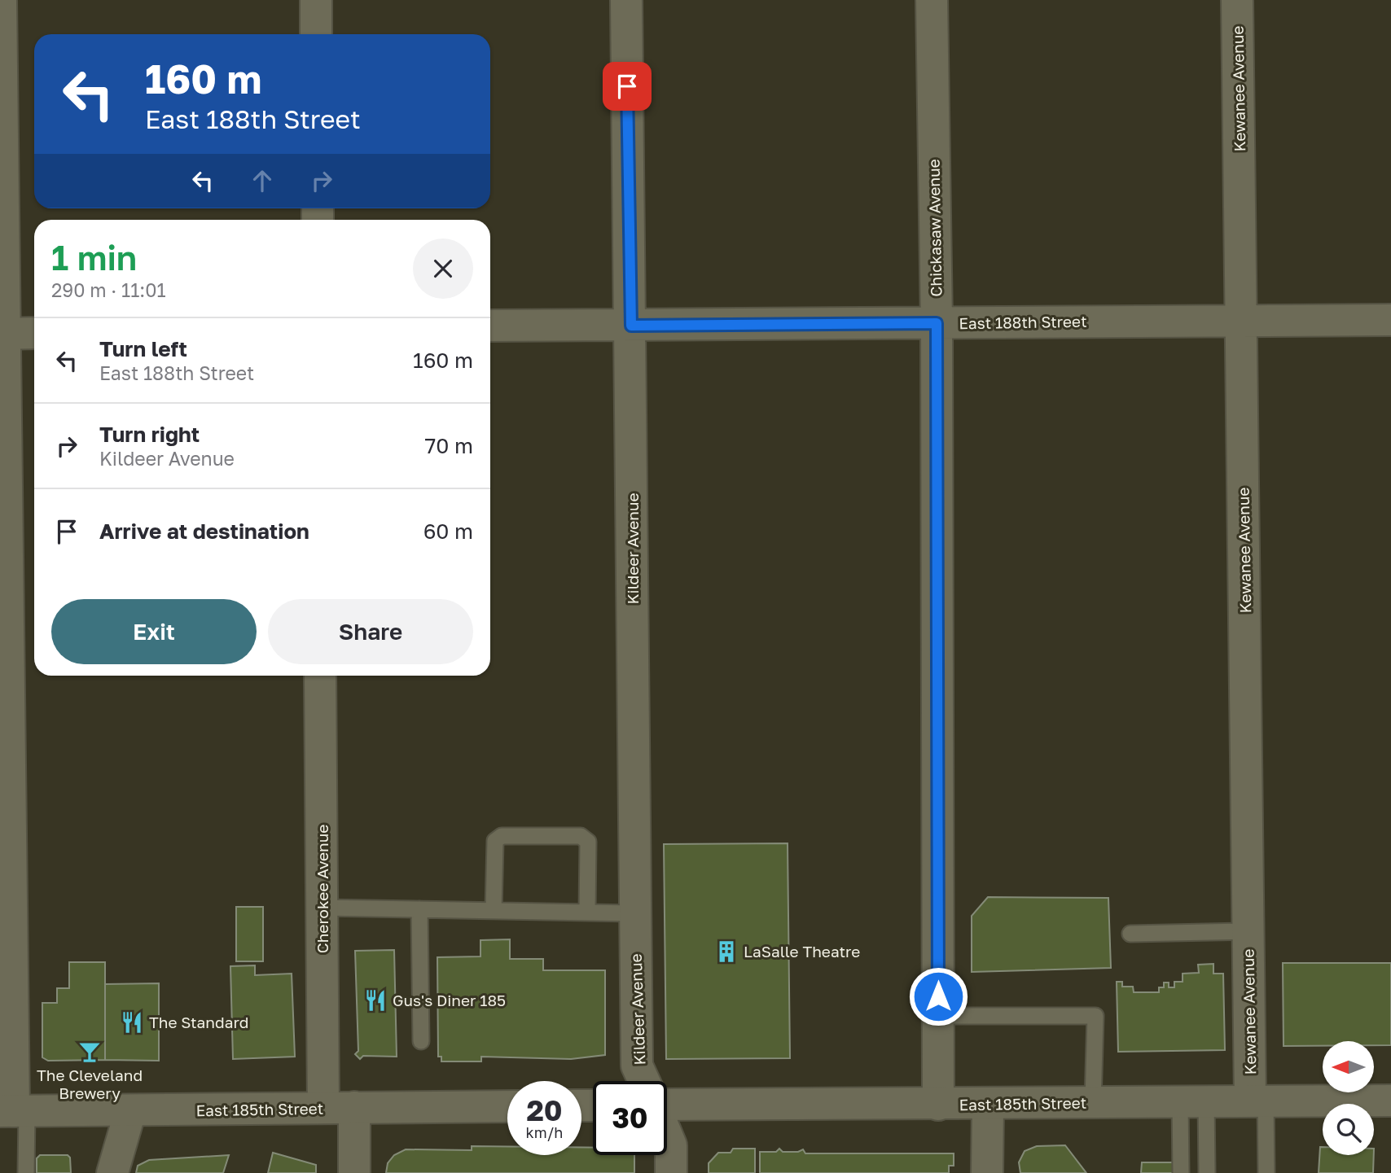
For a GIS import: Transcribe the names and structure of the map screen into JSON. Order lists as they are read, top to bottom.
{
  "streets": {
    "street": [
      "Kewanee Avenue",
      "Chickasaw Avenue",
      "East 188th Street",
      "Kildeer Avenue",
      "Cherokee Avenue",
      "East 185th Street"
    ]
  },
  "crossings": [
    ["Kewanee Avenue", "East 188th Street"],
    ["Kewanee Avenue", "East 185th Street"],
    ["Chickasaw Avenue", "East 188th Street"],
    ["Chickasaw Avenue", "East 185th Street"],
    ["East 188th Street", "Kildeer Avenue"],
    ["Cherokee Avenue", "East 185th Street"]
  ],
  "places": {
    "building": ["LaSalle Theatre"],
    "restaurant": ["Gus's Diner 185", "The Standard"],
    "bar": ["The Cleveland Brewery"]
  },
  "north": "left",
  "page": {
    "turn": ["160 m", "East 188th Street"],
    "heading": ["1 min", "290 m · 11:01"],
    "list": [
      {
        "name": "Turn left",
        "note": "East 188th Street",
        "value": "160 m"
      },
      {
        "name": "Turn right",
        "note": "Kildeer Avenue",
        "value": "70 m"
      },
      {
        "name": "Arrive at destination",
        "value": "60 m"
      }
    ],
    "buttons": ["Exit", "Share"],
    "speed": "20 km/h",
    "limit": "30"
  }
}
